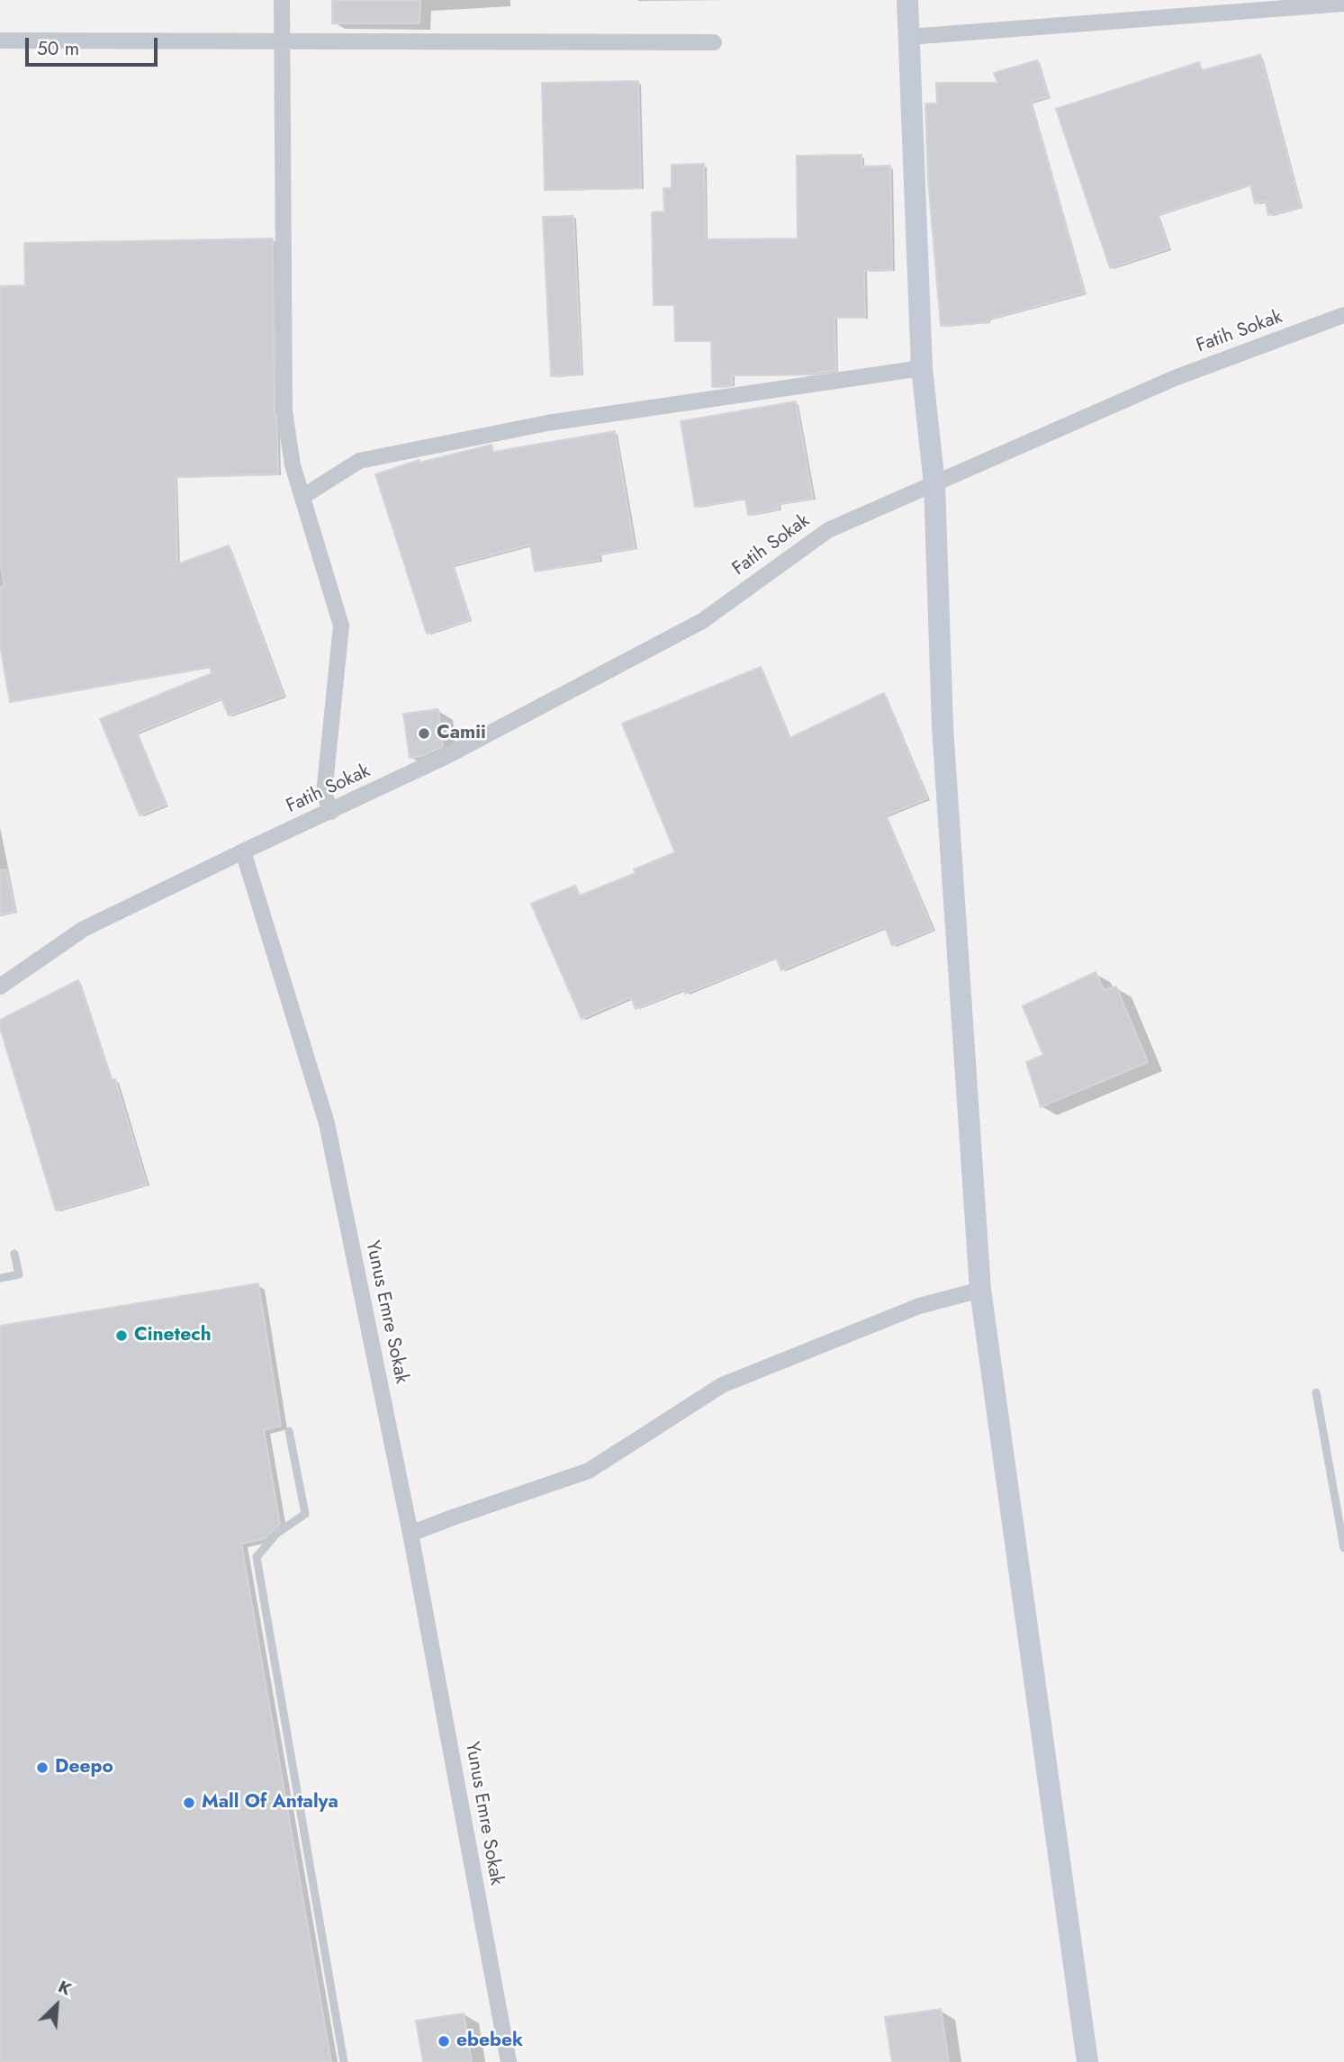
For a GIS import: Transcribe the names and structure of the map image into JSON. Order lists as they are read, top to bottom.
{
  "streets": {
    "street": ["Fatih Sokak", "Yunus Emre Sokak"]
  },
  "crossings": [
    ["Fatih Sokak", "Yunus Emre Sokak"]
  ],
  "places": [
    "Camii",
    "Cinetech",
    "Deepo",
    "Mall Of Antalya",
    "ebebek"
  ],
  "scale_bar": "50 m",
  "north": "top right"
}
